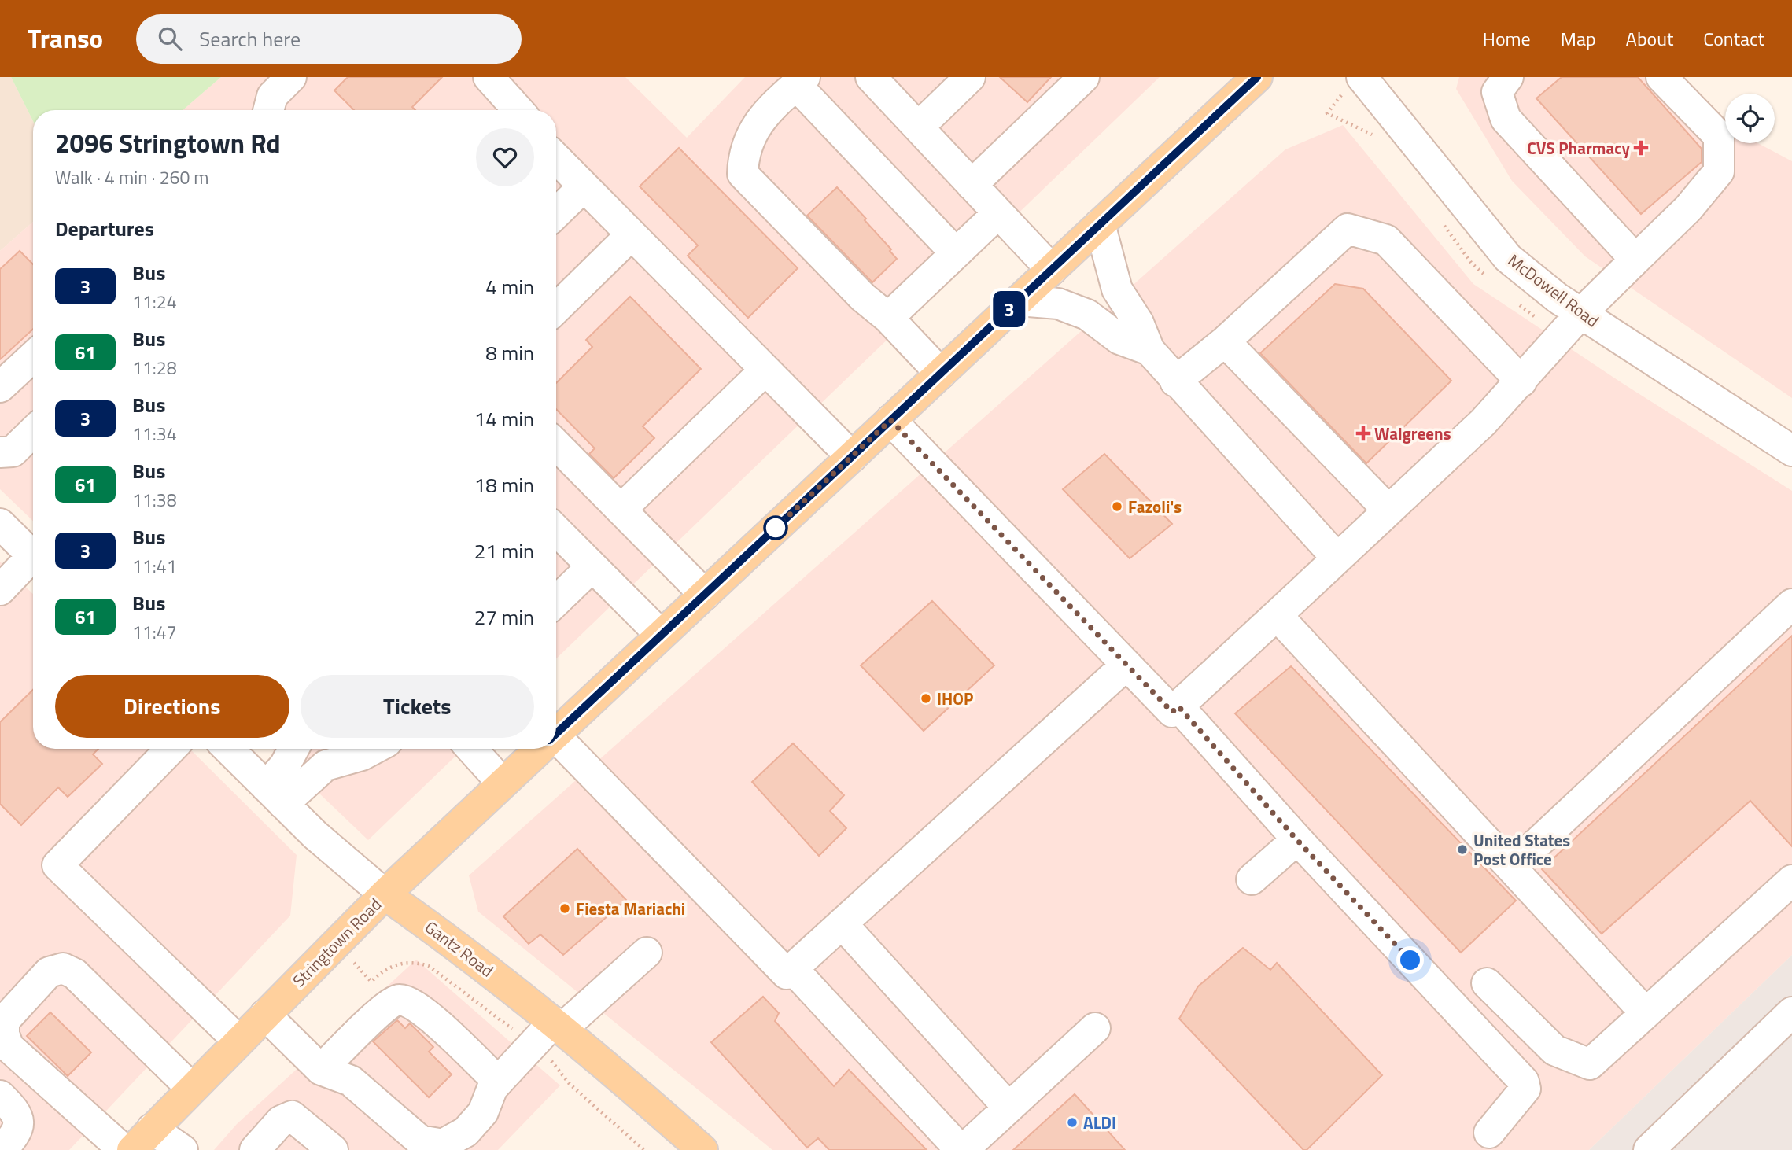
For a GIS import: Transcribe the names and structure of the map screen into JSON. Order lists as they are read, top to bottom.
{
  "streets": {
    "main road": ["Stringtown Road", "Gantz Road"],
    "street": ["McDowell Road"]
  },
  "crossings": [
    ["Stringtown Road", "Gantz Road"]
  ],
  "places": {
    "health": ["CVS Pharmacy", "Walgreens"],
    "other": [
      "Fazoli's",
      "IHOP",
      "United States Post Office",
      "Fiesta Mariachi",
      "ALDI"
    ]
  },
  "lines": ["bus line 3"],
  "page": {
    "header": "Transo",
    "search": "Search here",
    "nav": [
      "Home",
      "Map",
      "About",
      "Contact"
    ],
    "on_map": "3",
    "heading": [
      ["2096 Stringtown Rd", "Walk · 4 min · 260 m"],
      "Departures"
    ],
    "list": [
      {
        "mark": "3",
        "name": "Bus",
        "note": "11:24",
        "value": "4 min"
      },
      {
        "mark": "61",
        "name": "Bus",
        "note": "11:28",
        "value": "8 min"
      },
      {
        "mark": "3",
        "name": "Bus",
        "note": "11:34",
        "value": "14 min"
      },
      {
        "mark": "61",
        "name": "Bus",
        "note": "11:38",
        "value": "18 min"
      },
      {
        "mark": "3",
        "name": "Bus",
        "note": "11:41",
        "value": "21 min"
      },
      {
        "mark": "61",
        "name": "Bus",
        "note": "11:47",
        "value": "27 min"
      }
    ],
    "buttons": ["Directions", "Tickets"]
  }
}
